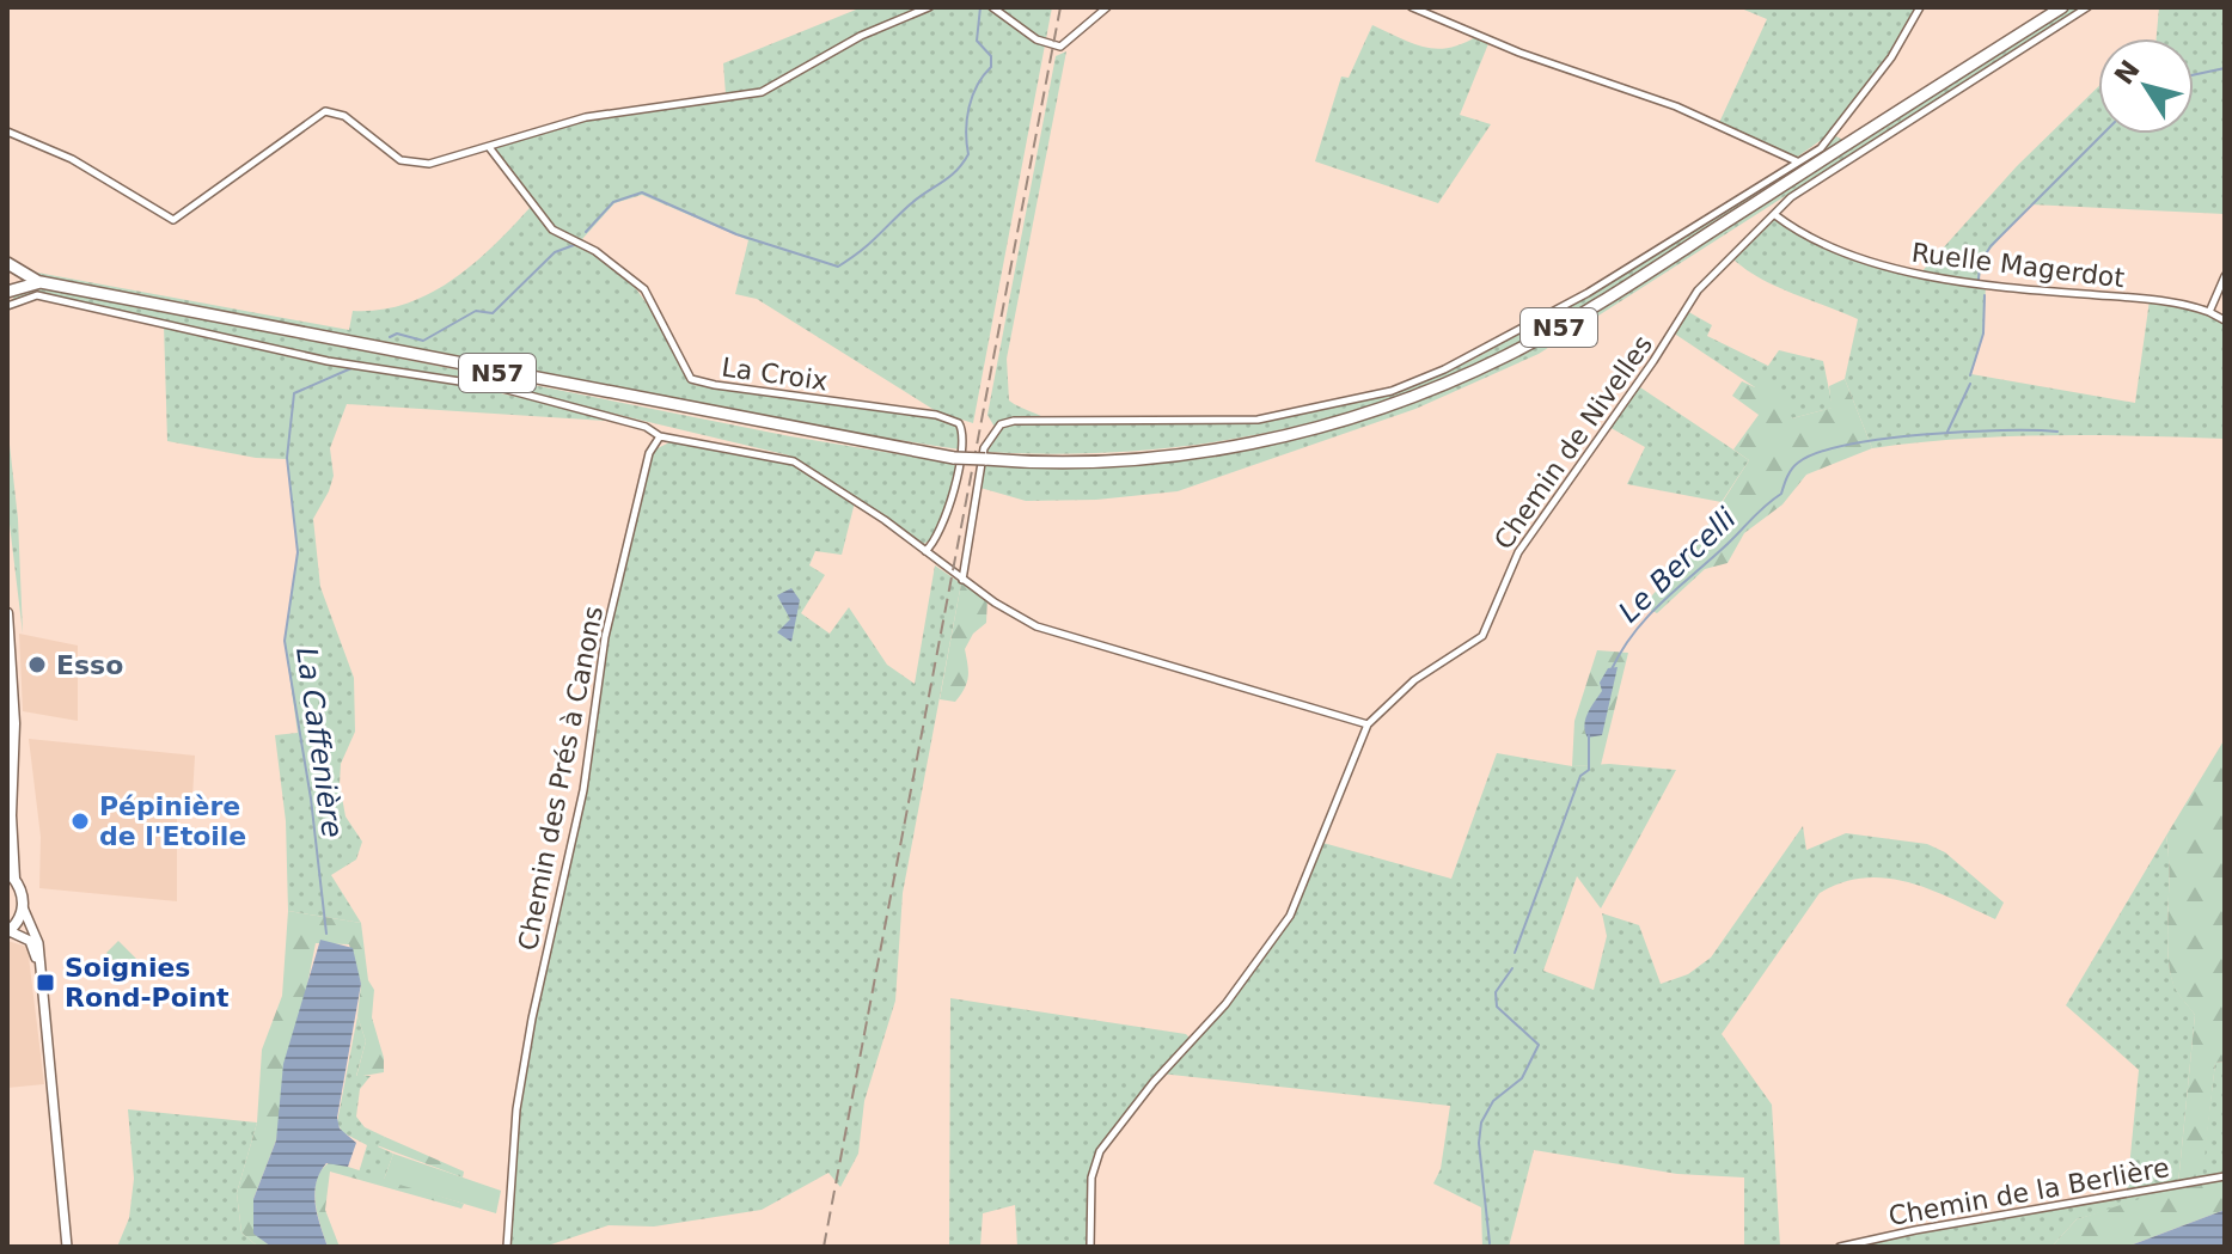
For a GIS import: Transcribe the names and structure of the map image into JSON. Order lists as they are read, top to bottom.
{
  "streets": {
    "highway": ["N57"],
    "street": [
      "Ruelle Magerdot",
      "La Croix",
      "Chemin de Nivelles",
      "Chemin des Prés à Canons",
      "Chemin de la Berlière"
    ]
  },
  "crossings": [
    ["Ruelle Magerdot", "Chemin de Nivelles"]
  ],
  "water": ["Le Bercelli", "La Caffenière"],
  "places": {
    "other": ["Esso", "Pépinière de l'Etoile"],
    "transit": ["Soignies Rond-Point"]
  },
  "north": "top left"
}
